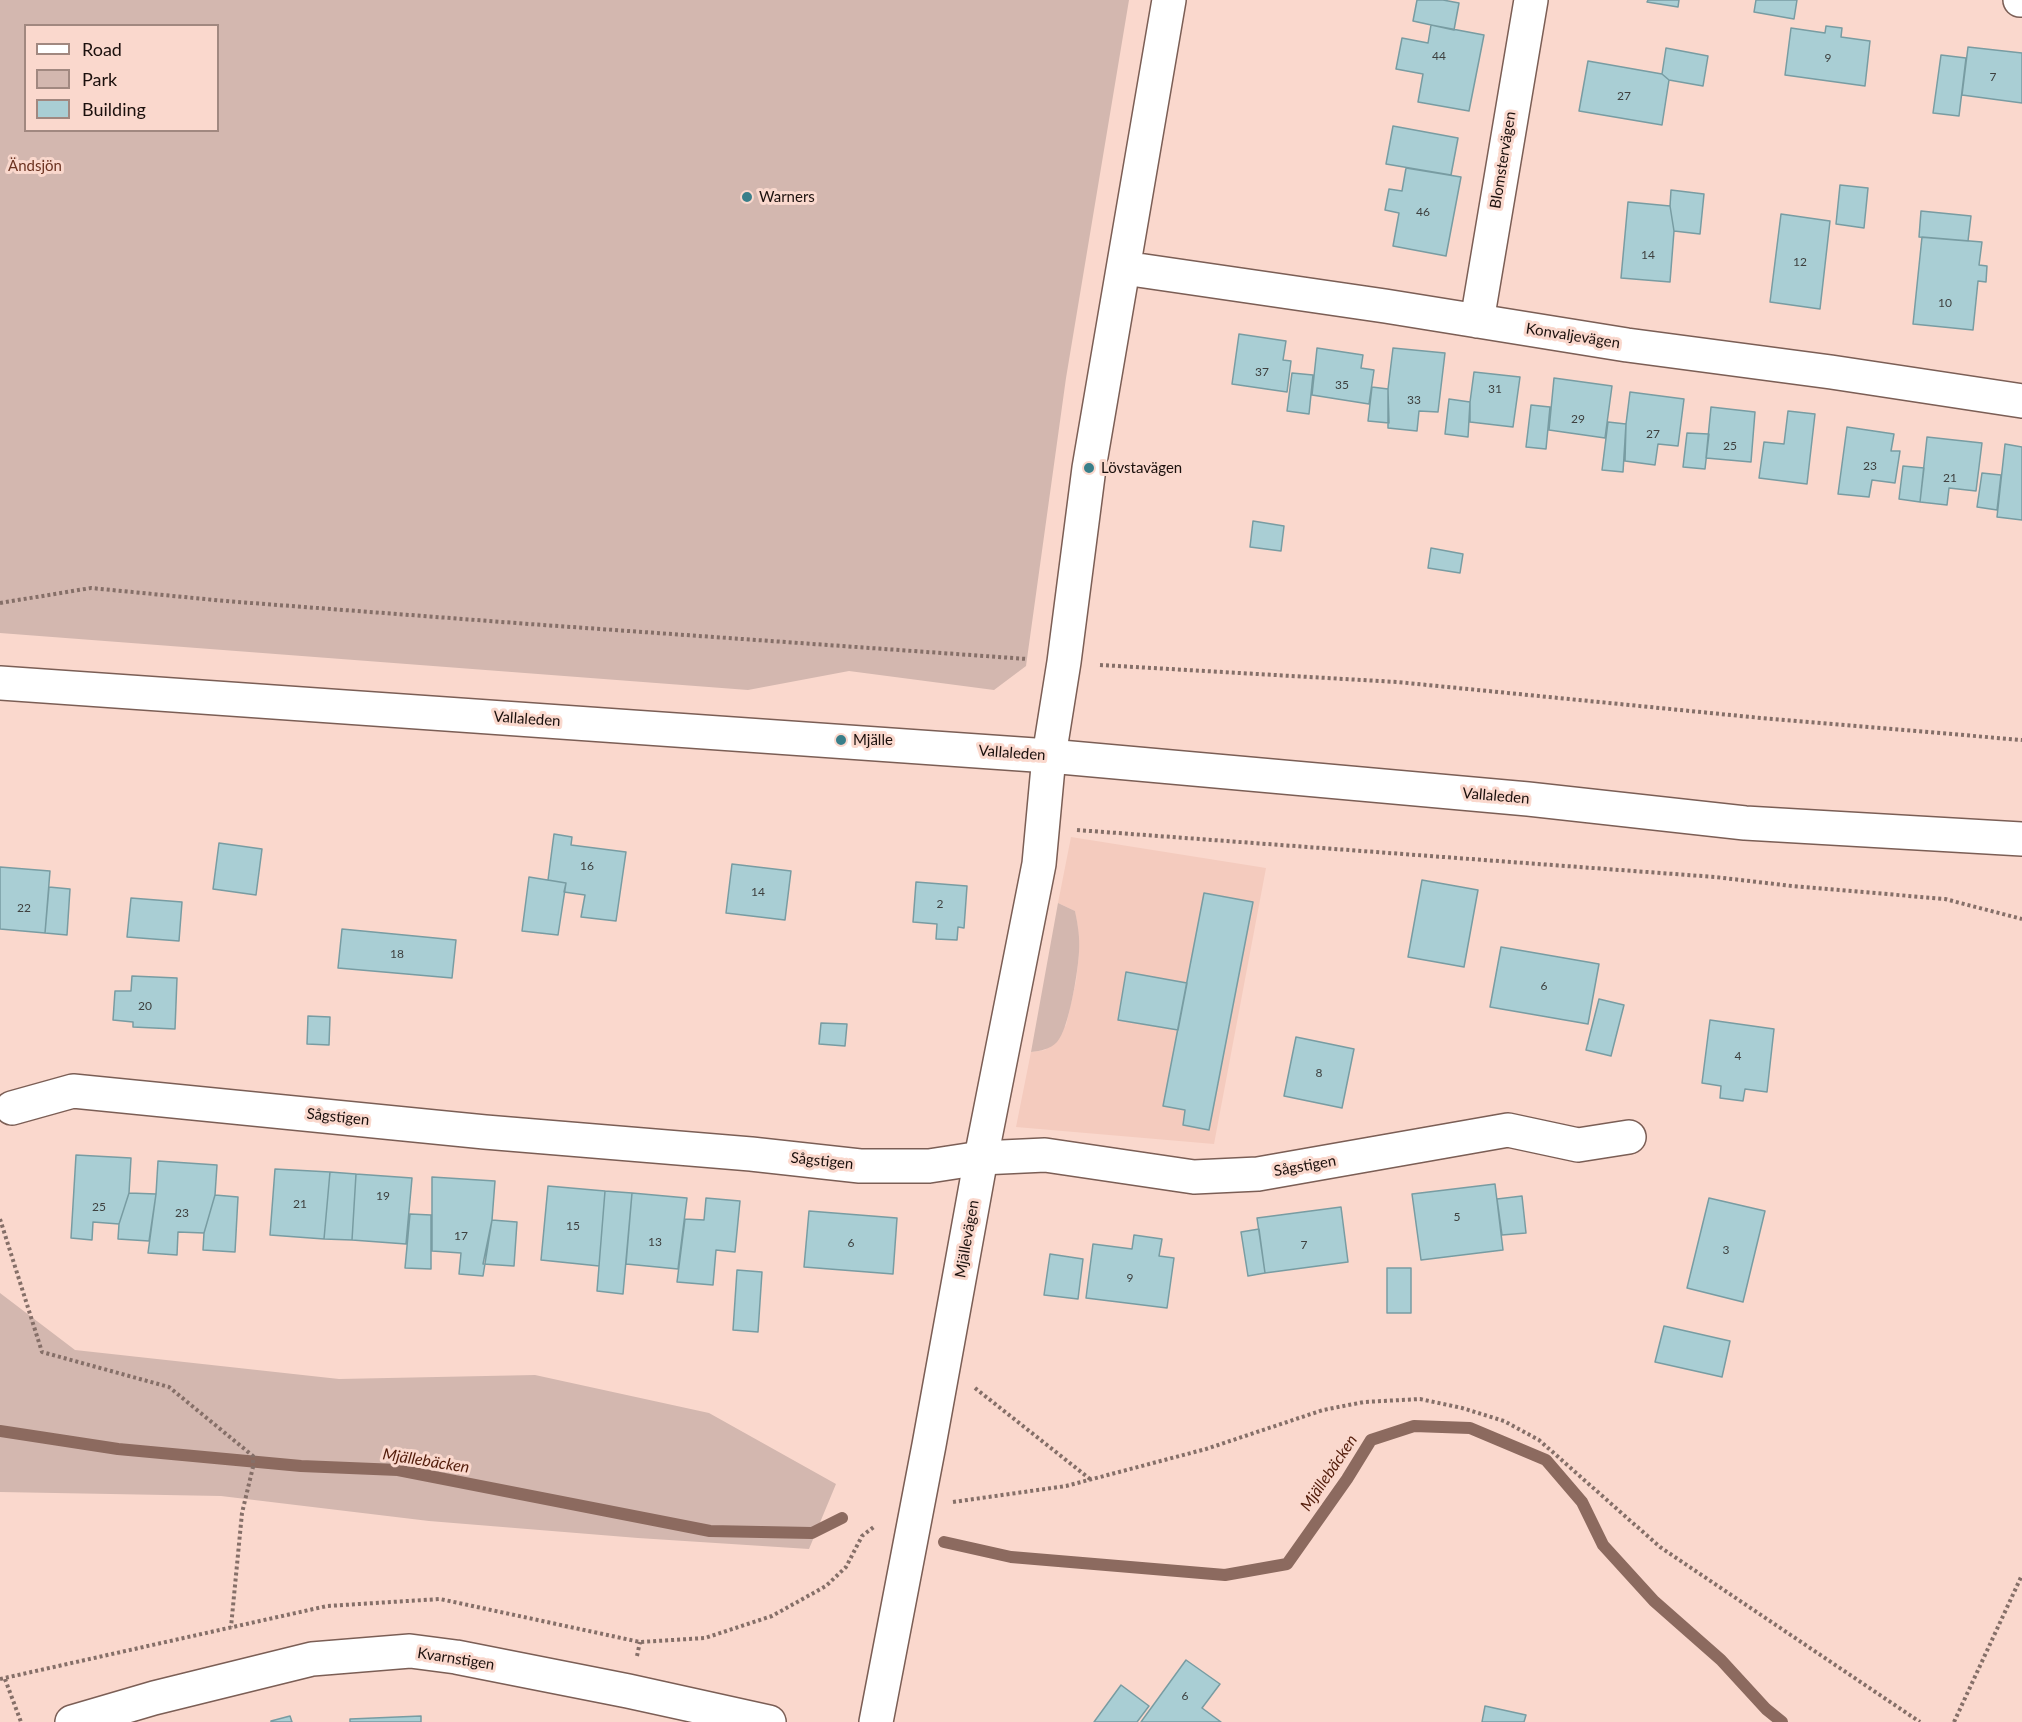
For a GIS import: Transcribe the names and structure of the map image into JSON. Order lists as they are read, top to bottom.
{
  "streets": {
    "street": [
      "Blomstervägen",
      "Konvaljevägen",
      "Vallaleden",
      "Sågstigen",
      "Mjällevägen",
      "Kvarnstigen"
    ]
  },
  "crossings": [
    ["Blomstervägen", "Konvaljevägen"],
    ["Vallaleden", "Mjällevägen"],
    ["Sågstigen", "Mjällevägen"]
  ],
  "water": ["Mjällebäcken"],
  "parks": ["Ändsjön"],
  "places": ["Warners", "Lövstavägen", "Mjälle"],
  "house_numbers": [
    "44",
    "9",
    "7",
    "27",
    "46",
    "14",
    "12",
    "10",
    "37",
    "35",
    "31",
    "33",
    "29",
    "27",
    "25",
    "23",
    "21",
    "16",
    "14",
    "2",
    "22",
    "18",
    "6",
    "20",
    "4",
    "8",
    "19",
    "21",
    "25",
    "23",
    "5",
    "15",
    "17",
    "13",
    "6",
    "7",
    "3",
    "9",
    "6"
  ],
  "legend": ["Road", "Park", "Building"]
}
